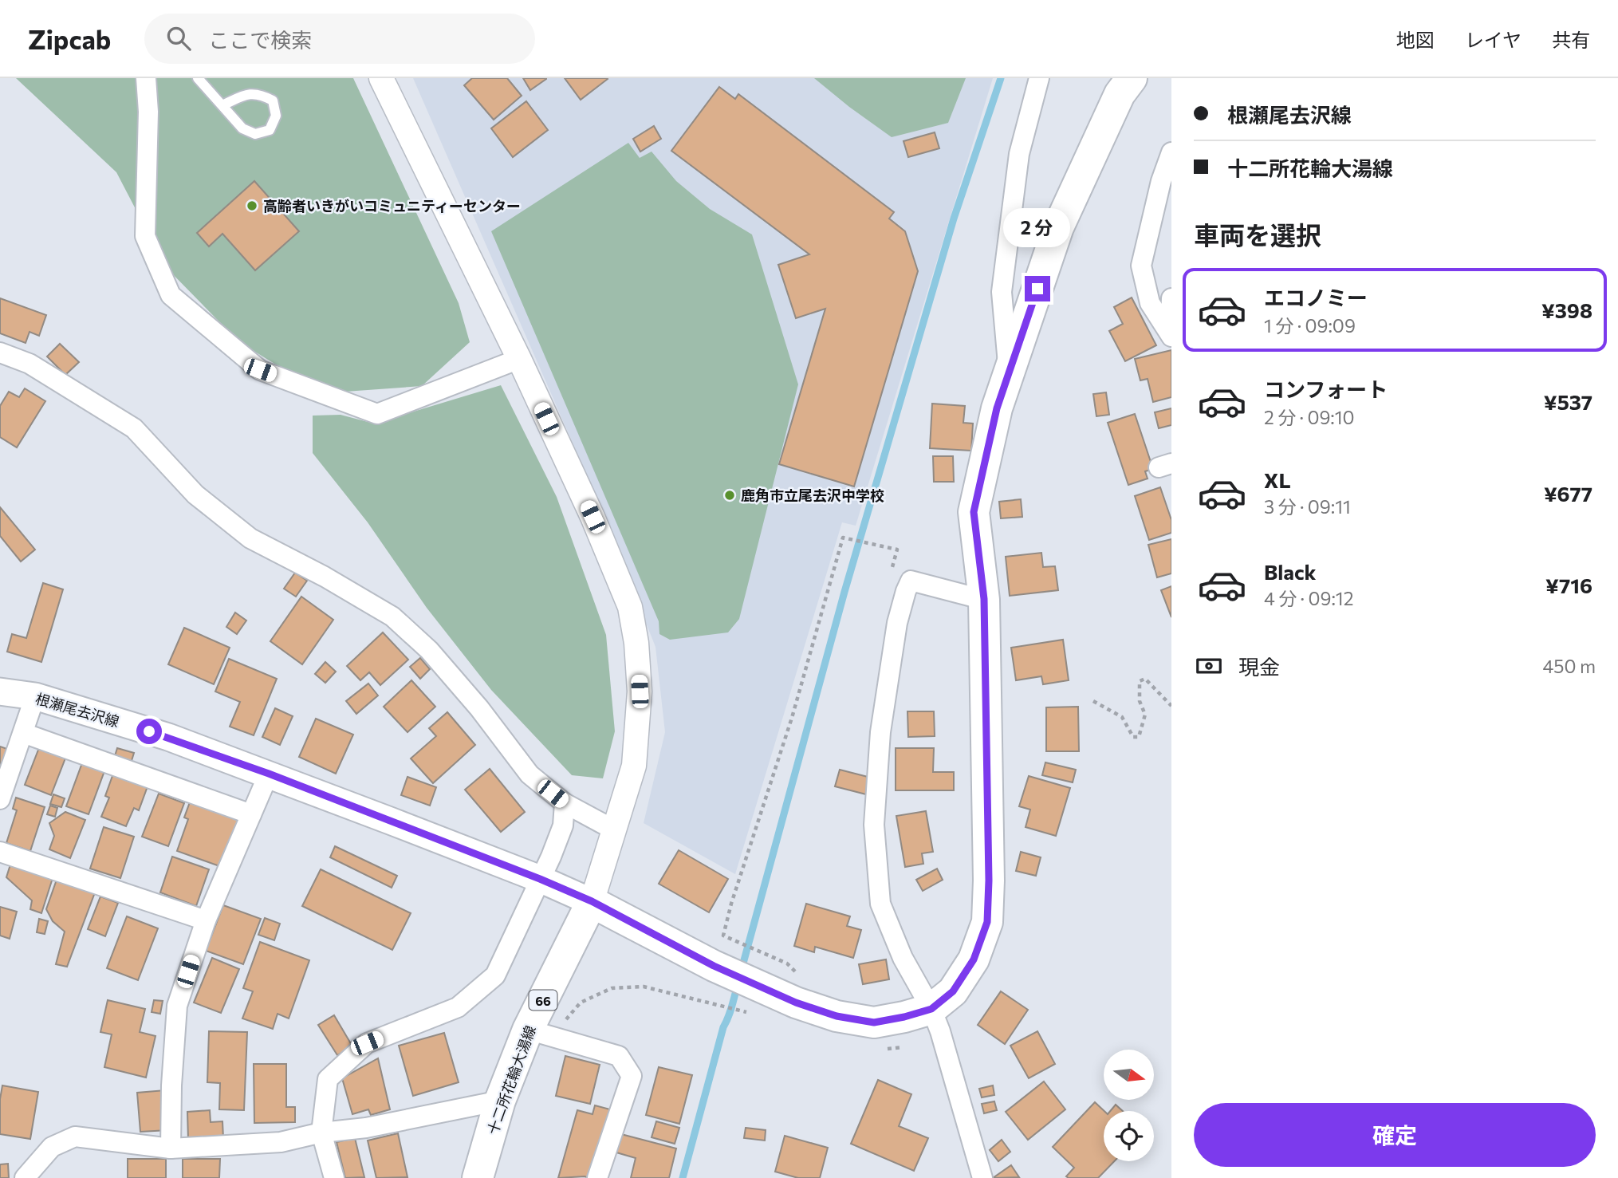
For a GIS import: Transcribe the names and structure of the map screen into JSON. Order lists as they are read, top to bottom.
{
  "streets": {
    "main road": ["根瀬尾去沢線", "66", "十二所花輪大湯線"]
  },
  "crossings": [
    ["根瀬尾去沢線", "十二所花輪大湯線"]
  ],
  "places": ["高齢者いきがいコミュニティーセンター", "鹿角市立尾去沢中学校"],
  "north": "right",
  "page": {
    "header": "Zipcab",
    "search": "ここで検索",
    "nav": ["地図", "レイヤ", "共有"],
    "banner": ["根瀬尾去沢線", "十二所花輪大湯線"],
    "heading": "車両を選択",
    "bubble": "2 分",
    "list": [
      {
        "name": "エコノミー",
        "note": "1 分 · 09:09",
        "value": "¥398"
      },
      {
        "name": "コンフォート",
        "note": "2 分 · 09:10",
        "value": "¥537"
      },
      {
        "name": "XL",
        "note": "3 分 · 09:11",
        "value": "¥677"
      },
      {
        "name": "Black",
        "note": "4 分 · 09:12",
        "value": "¥716"
      }
    ],
    "pay": ["現金", "450 m"],
    "buttons": "確定"
  }
}
